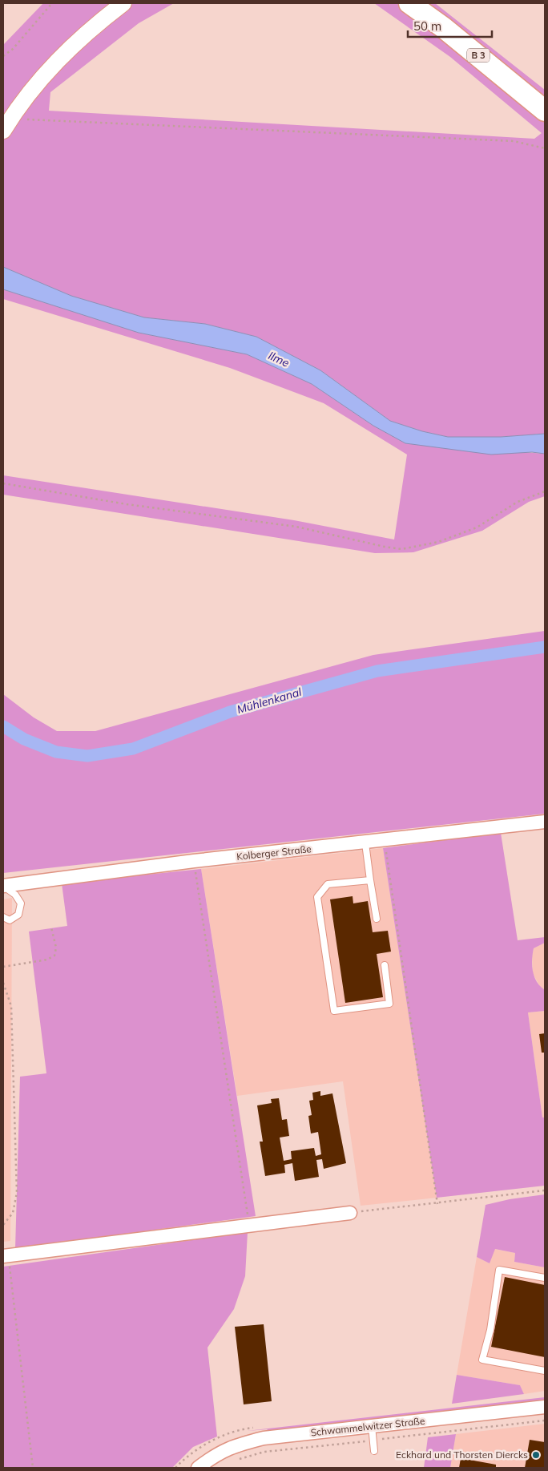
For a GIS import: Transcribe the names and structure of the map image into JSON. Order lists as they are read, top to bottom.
{
  "streets": {
    "main road": ["B 3"],
    "street": ["Kolberger Straße", "Schwammelwitzer Straße"]
  },
  "water": ["Ilme", "Mühlenkanal"],
  "places": ["Eckhard und Thorsten Diercks"],
  "scale_bar": "50 m"
}
